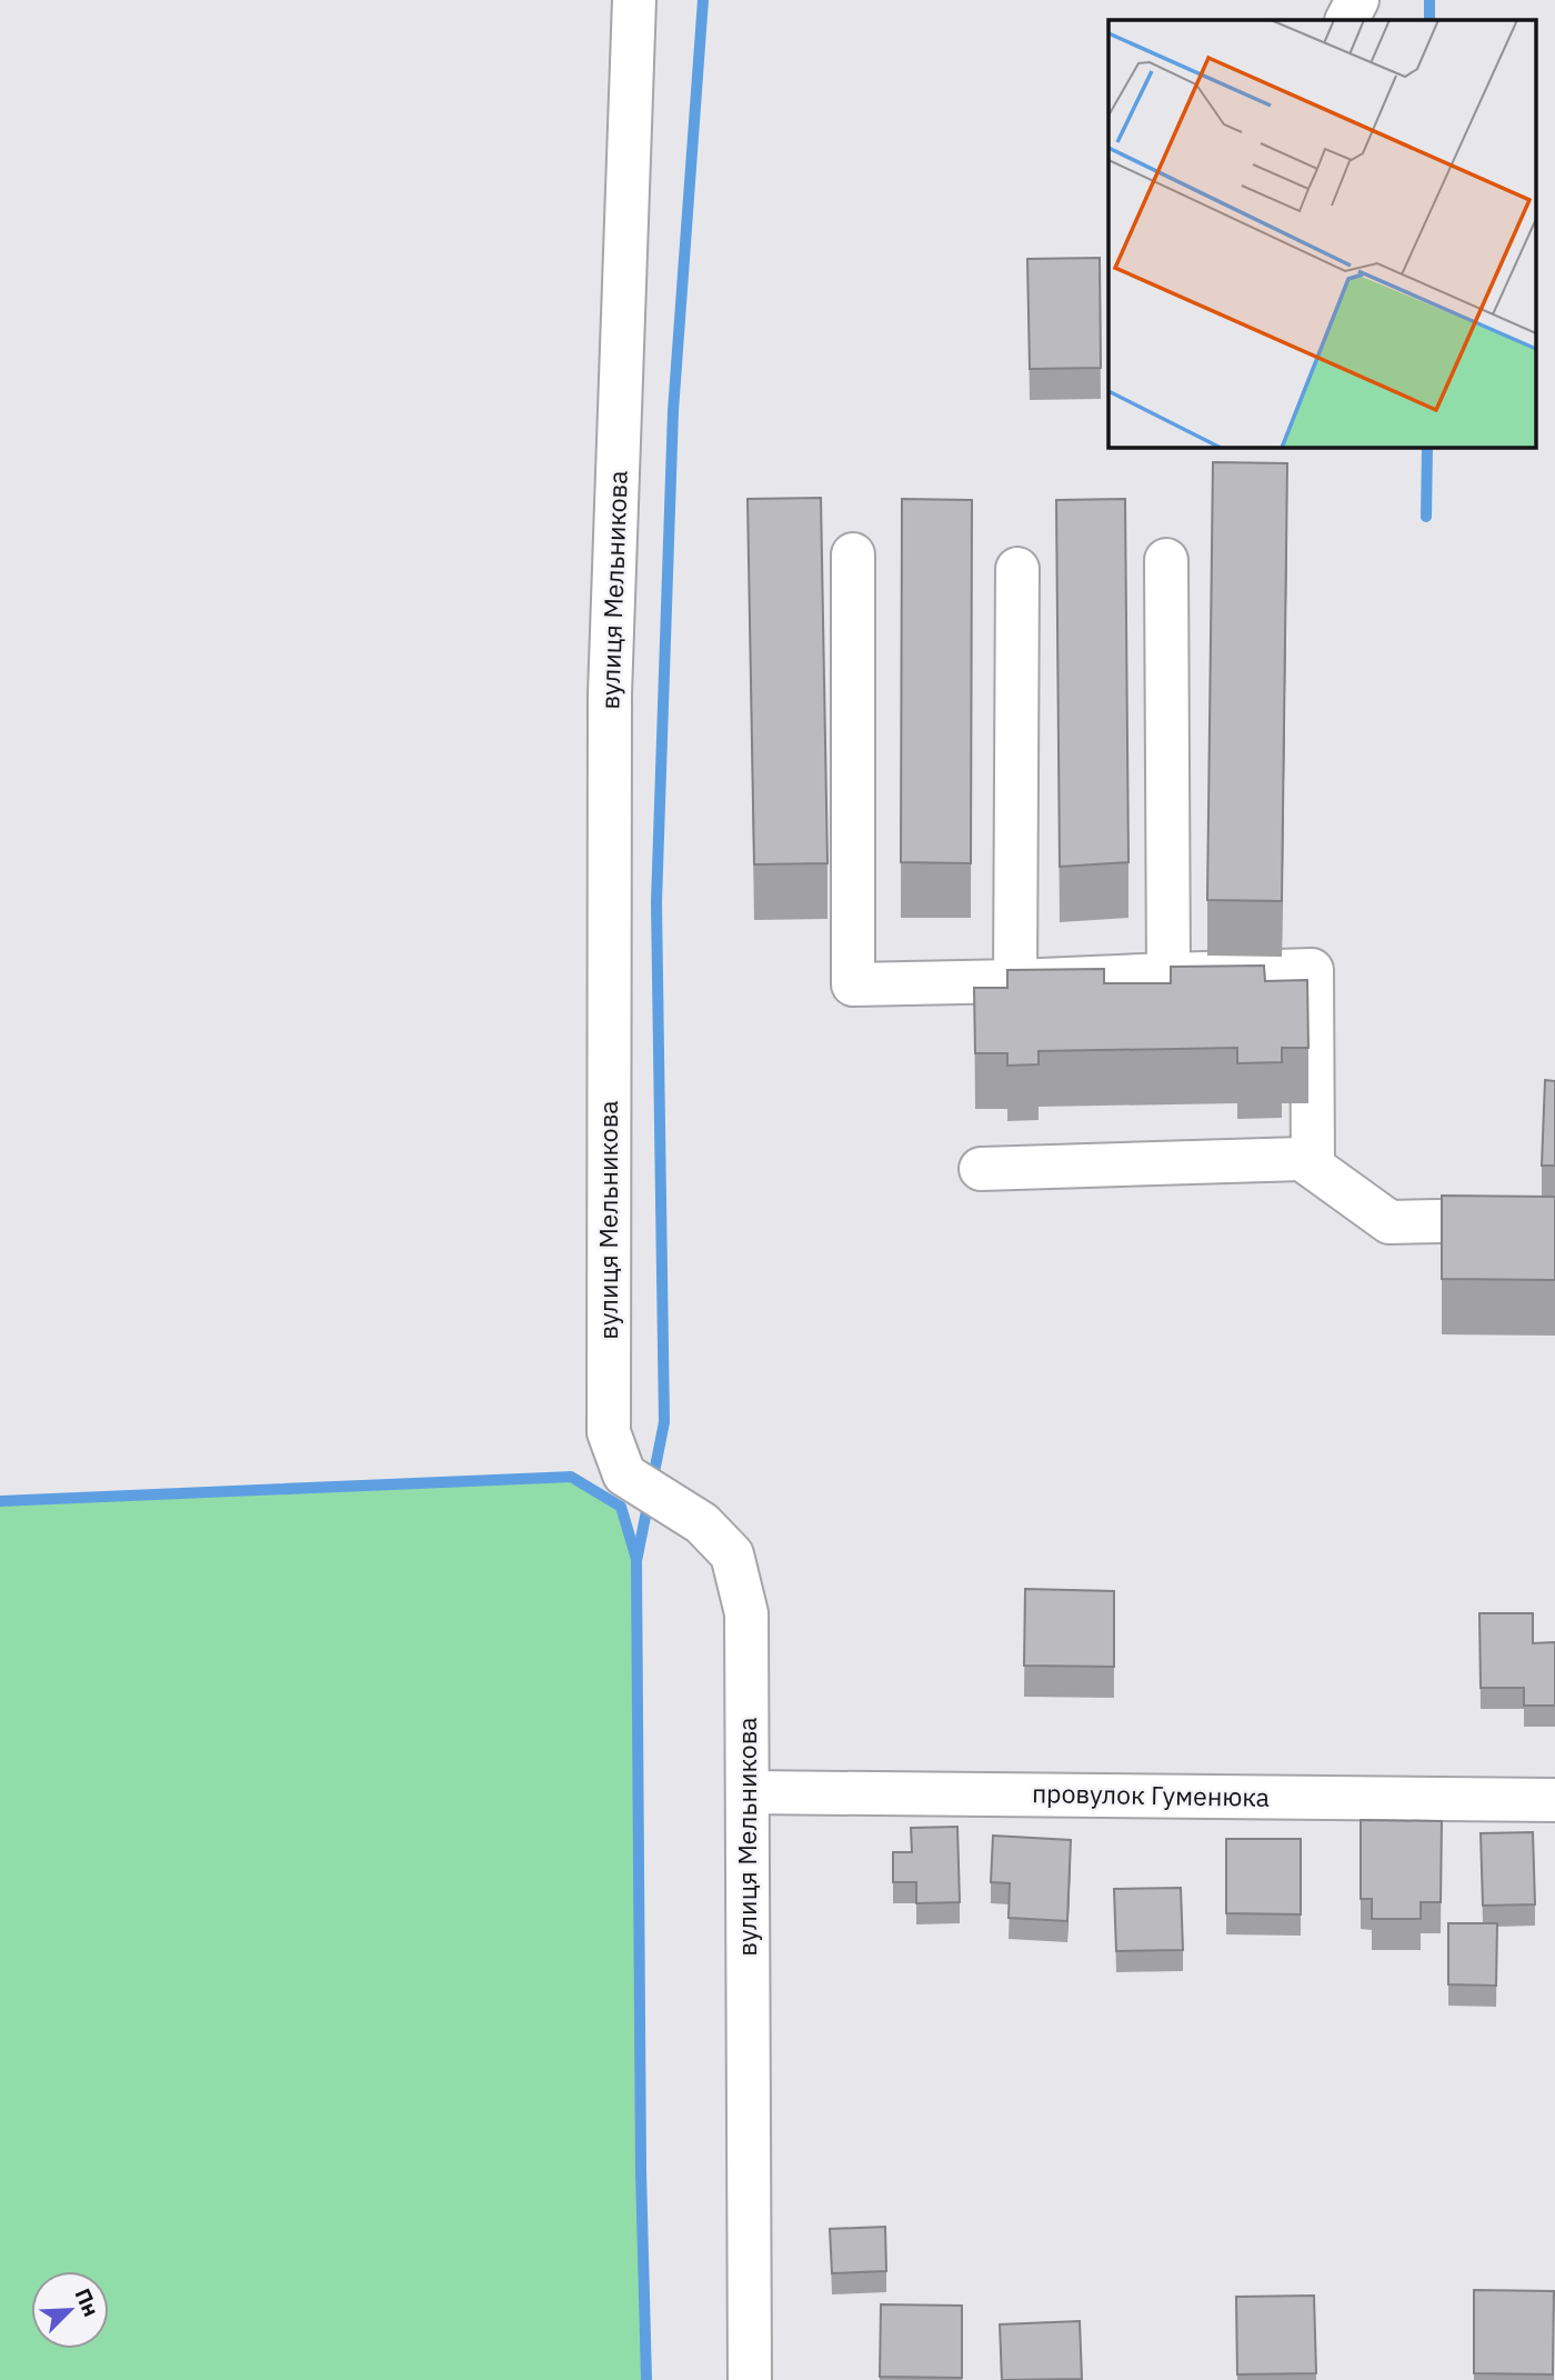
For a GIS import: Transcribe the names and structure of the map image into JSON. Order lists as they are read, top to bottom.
{
  "streets": {
    "street": ["вулиця Мельникова", "провулок Гуменюка"]
  },
  "crossings": [
    ["вулиця Мельникова", "провулок Гуменюка"]
  ],
  "north": "top right"
}
